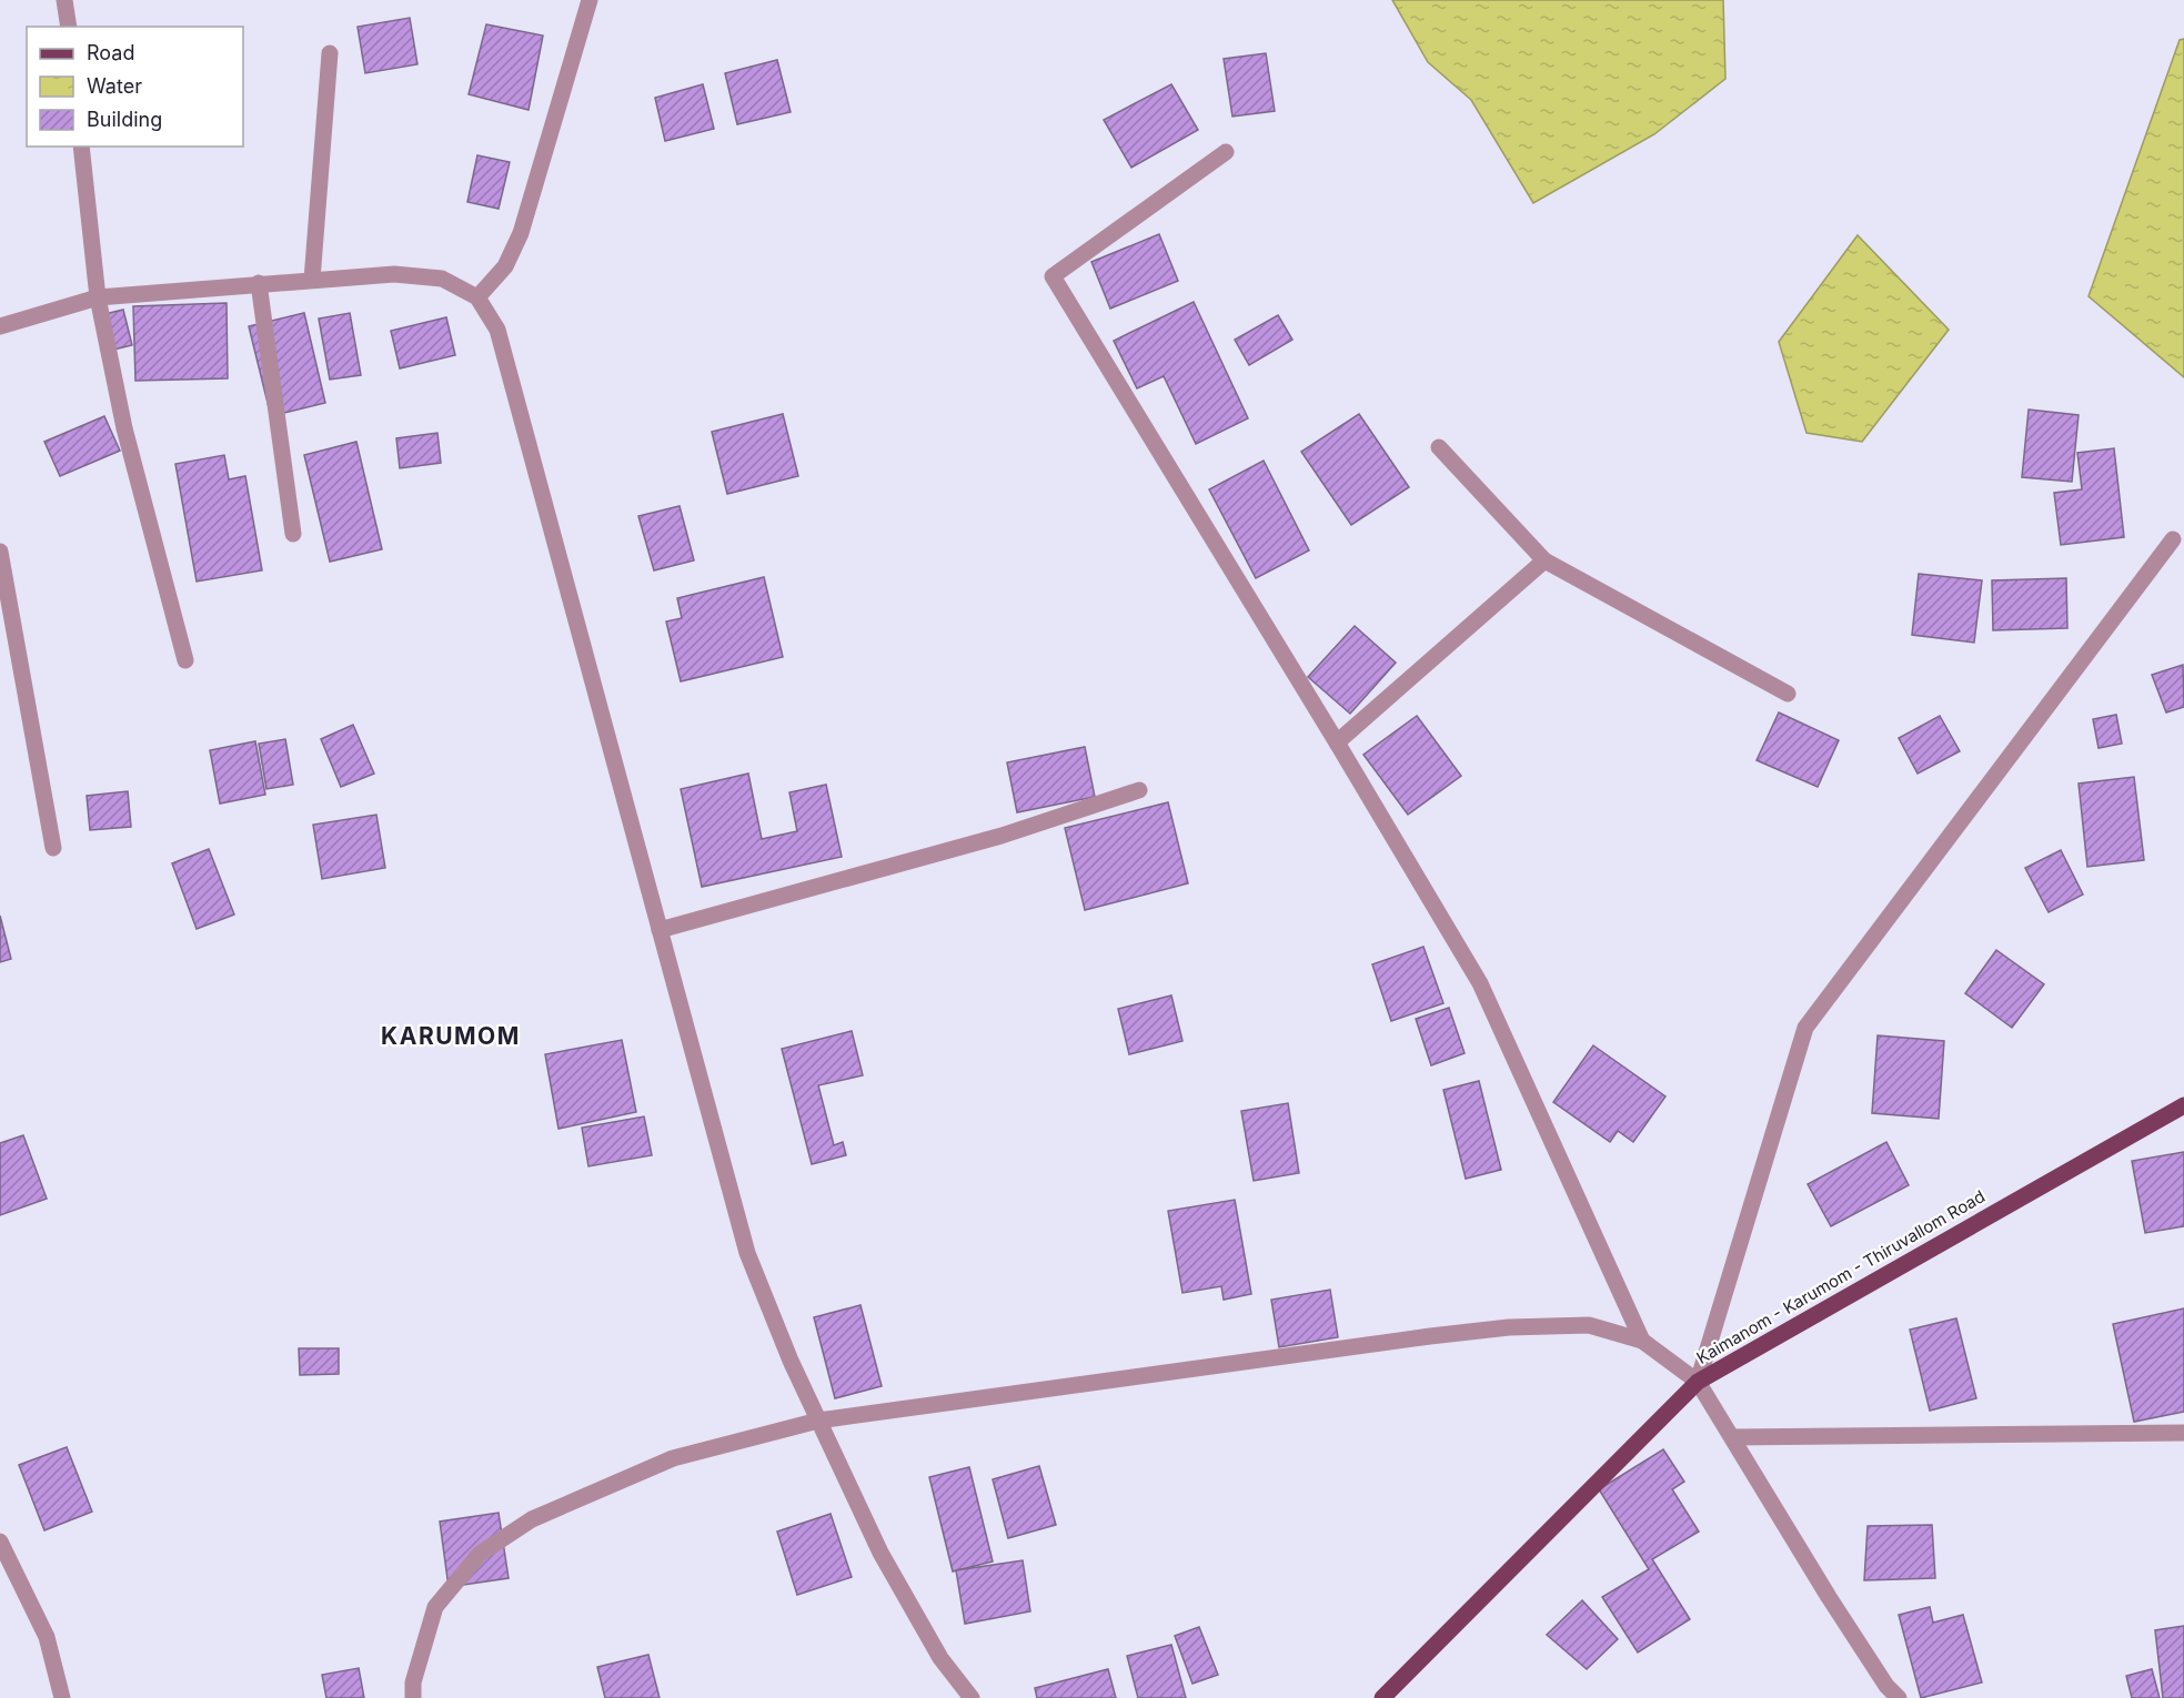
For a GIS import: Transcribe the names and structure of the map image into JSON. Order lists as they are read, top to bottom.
{
  "streets": {
    "main road": ["Kaimanom - Karumom - Thiruvallom Road"]
  },
  "districts": ["KARUMOM"],
  "legend": ["Road", "Water", "Building"]
}
